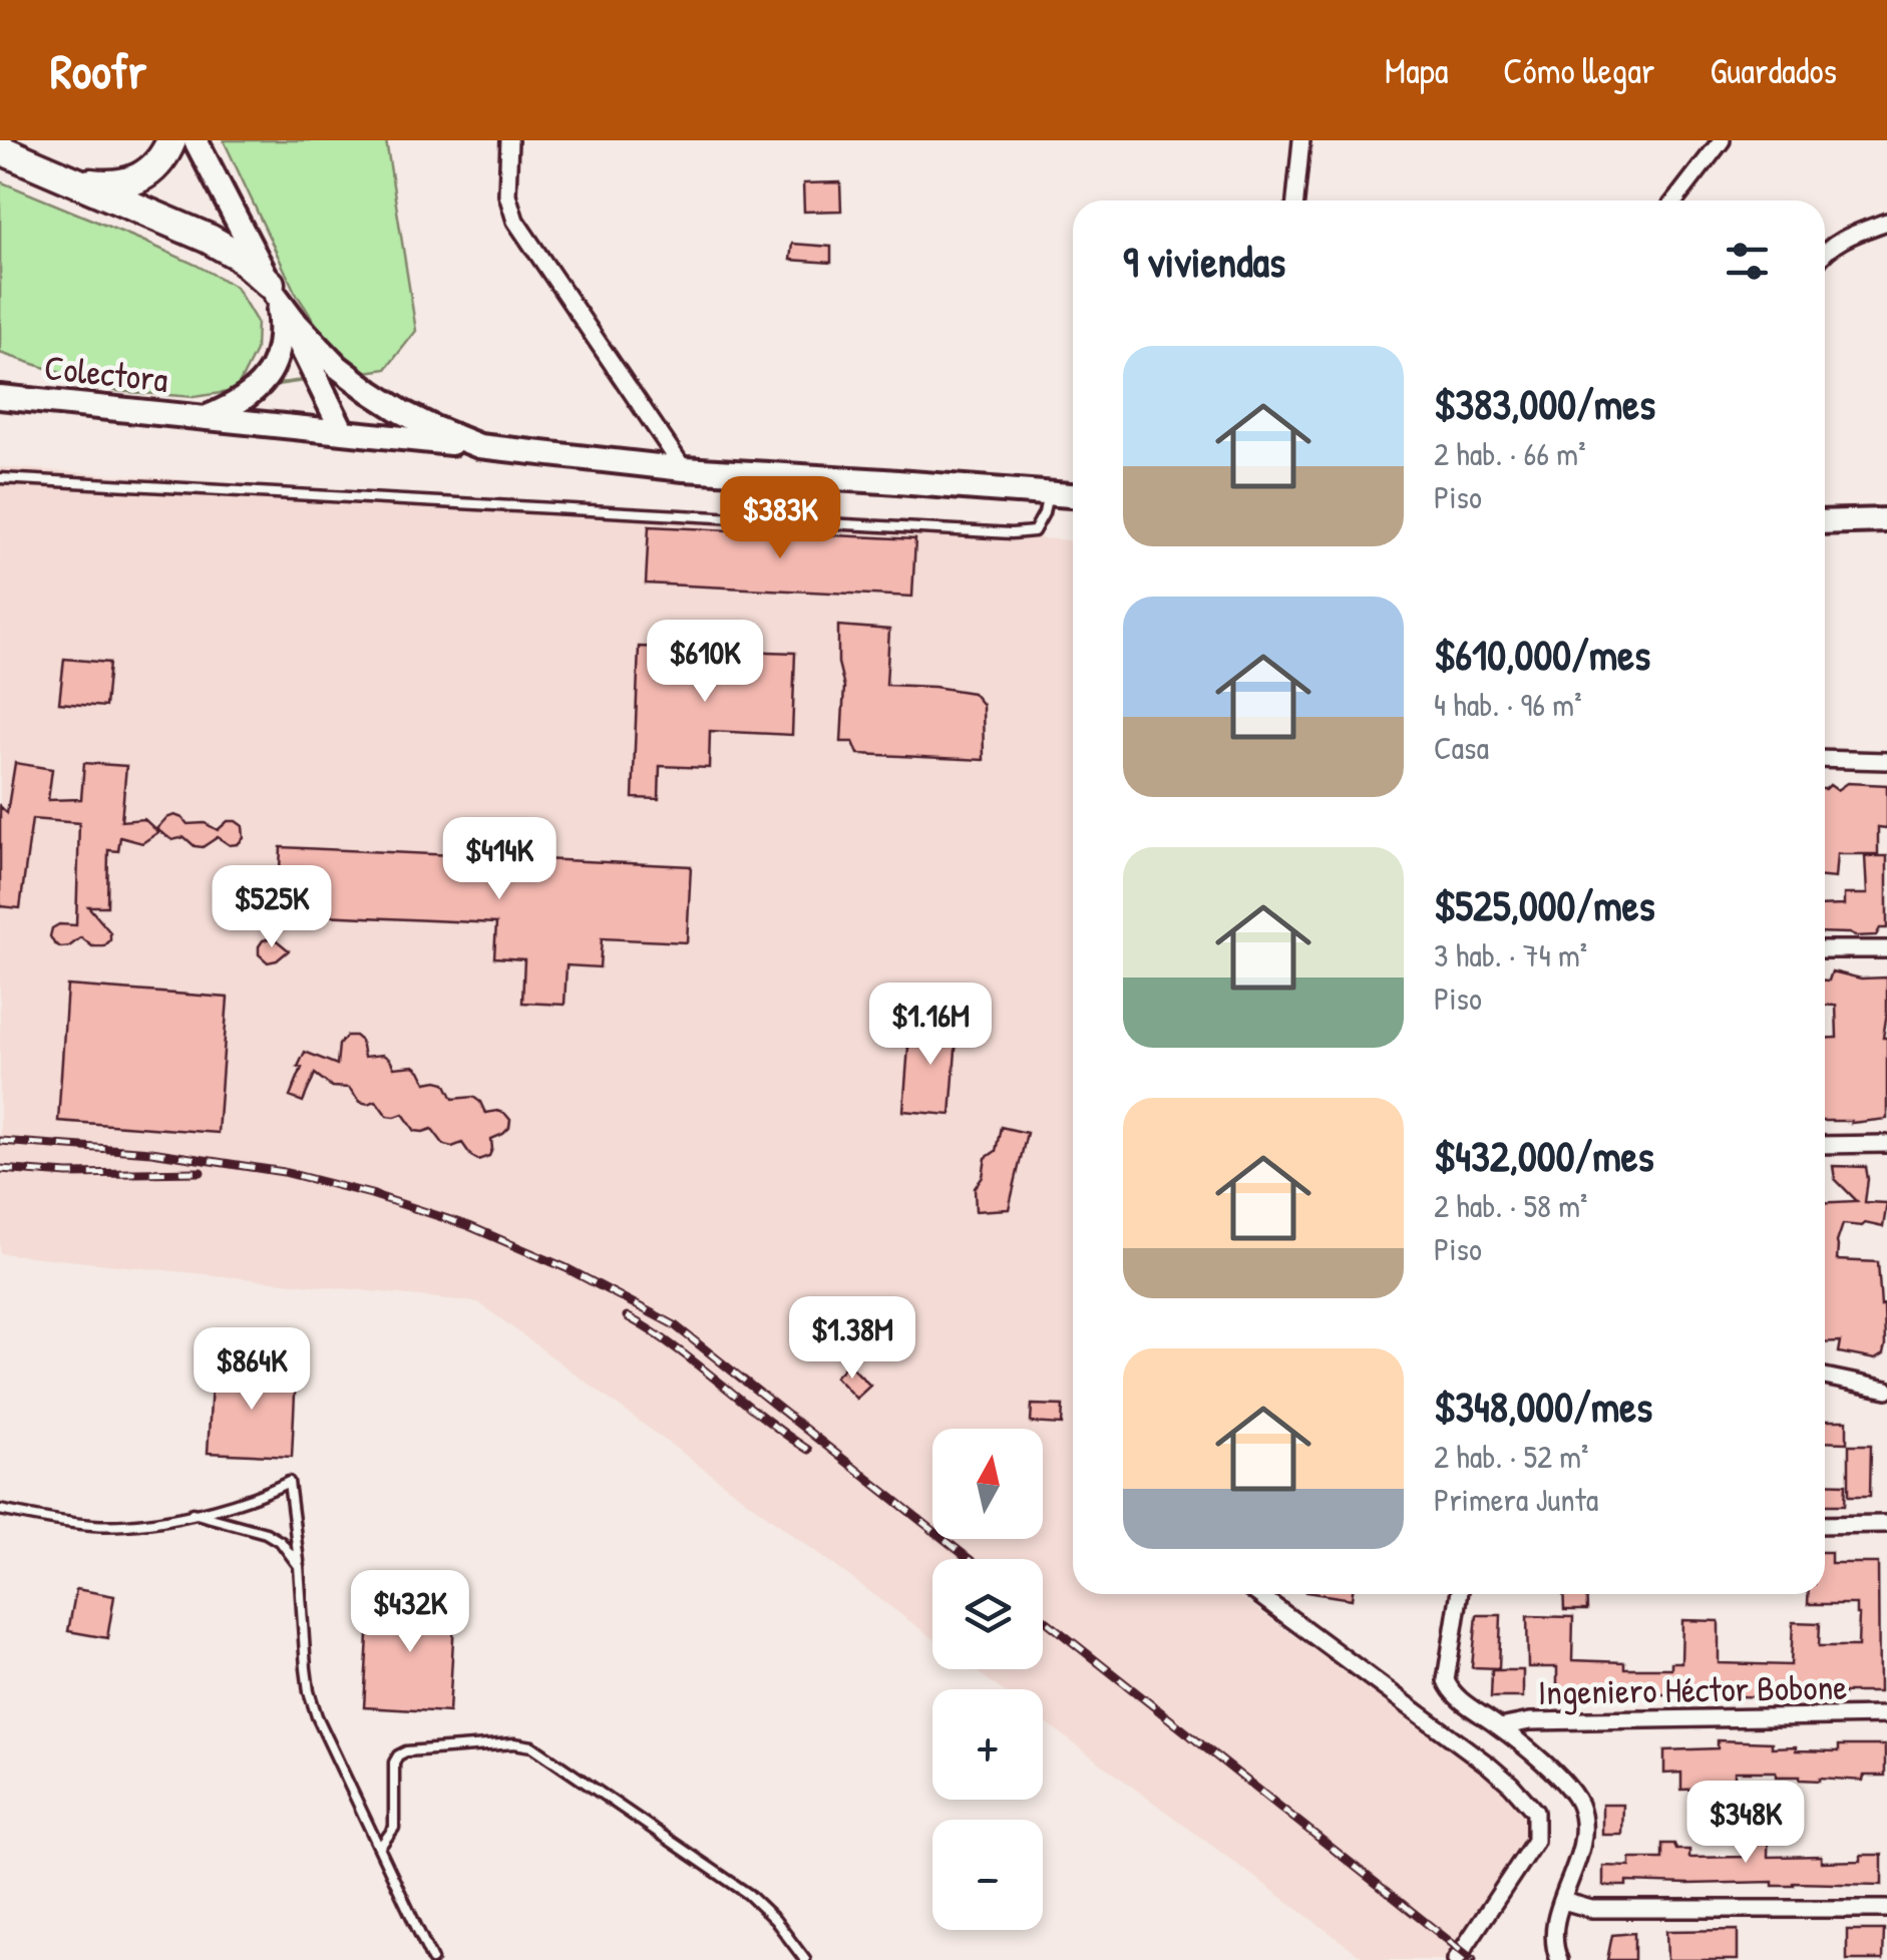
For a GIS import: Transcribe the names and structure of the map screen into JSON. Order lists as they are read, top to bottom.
{
  "streets": {
    "main road": ["Colectora"],
    "street": ["Ingeniero Héctor Bobone"]
  },
  "north": "top",
  "page": {
    "header": "Roofr",
    "nav": ["Mapa", "Cómo llegar", "Guardados"],
    "heading": "9 viviendas",
    "list": [
      {
        "name": "$383,000/mes",
        "note": "2 hab. · 66 m² · Piso"
      },
      {
        "name": "$610,000/mes",
        "note": "4 hab. · 96 m² · Casa"
      },
      {
        "name": "$525,000/mes",
        "note": "3 hab. · 74 m² · Piso"
      },
      {
        "name": "$432,000/mes",
        "note": "2 hab. · 58 m² · Piso"
      },
      {
        "name": "$348,000/mes",
        "note": "2 hab. · 52 m² · Primera Junta"
      }
    ],
    "price": [
      "$383K",
      "$610K",
      "$414K",
      "$525K",
      "$1.16M",
      "$1.38M",
      "$864K",
      "$432K",
      "$348K"
    ],
    "map_buttons": ["+", "−"]
  }
}
